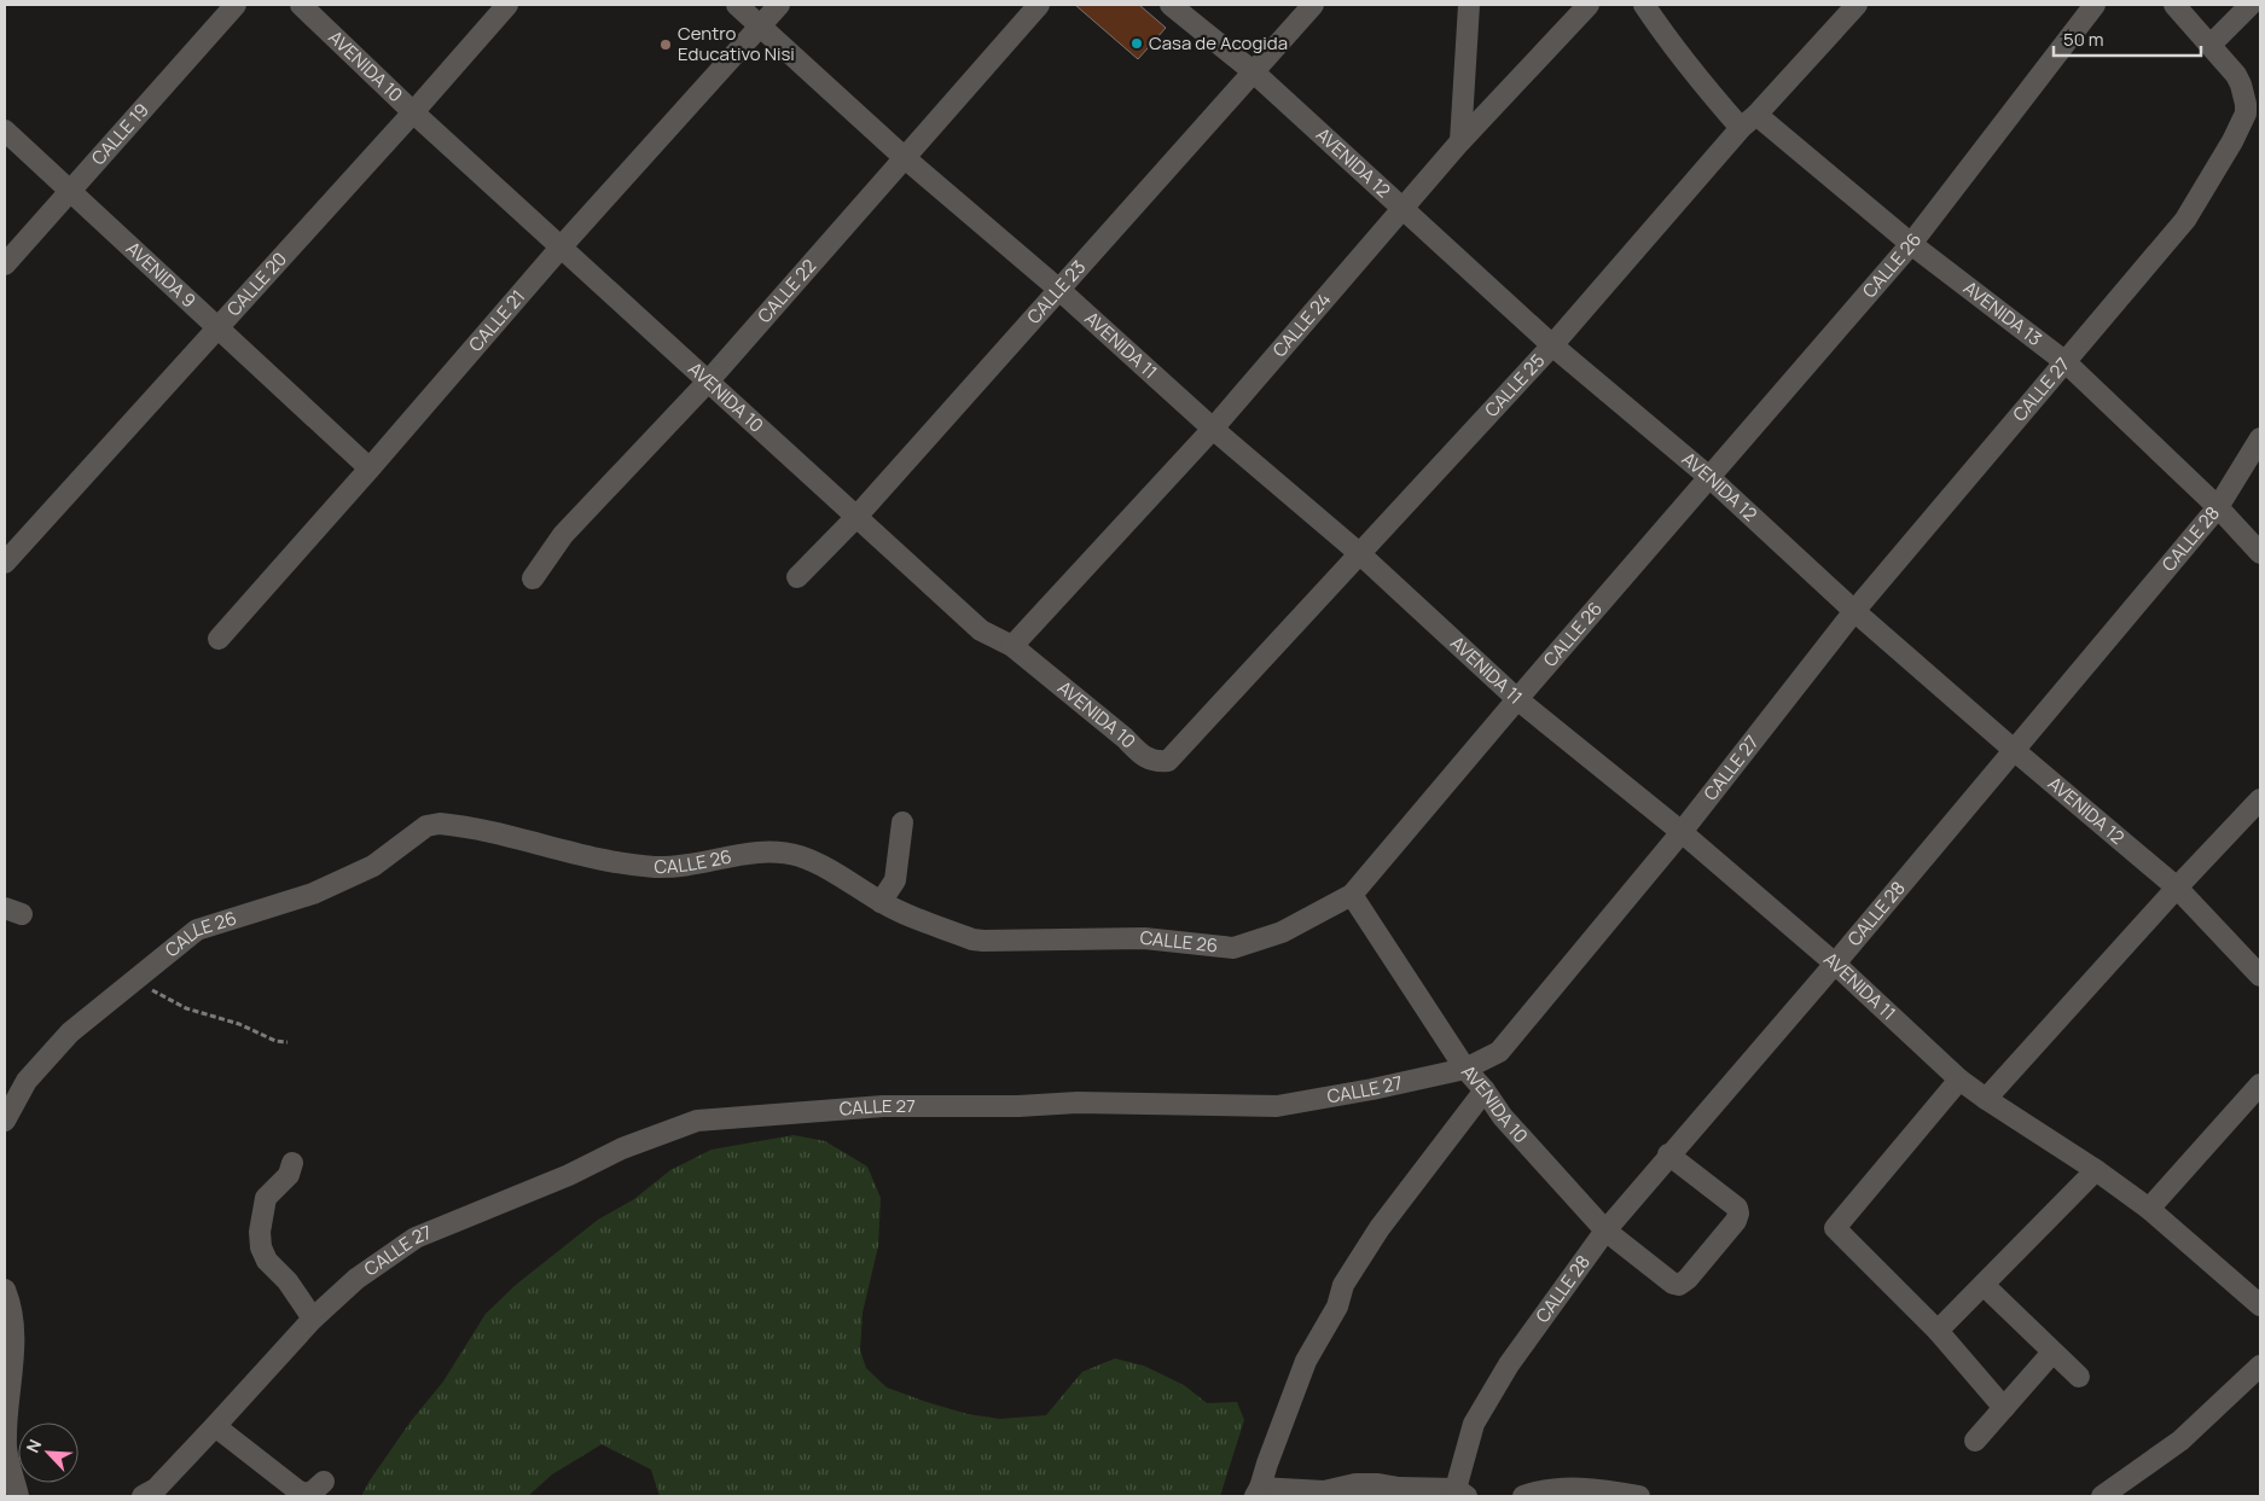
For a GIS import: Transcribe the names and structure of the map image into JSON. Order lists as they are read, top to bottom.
{
  "streets": {
    "street": [
      "AVENIDA 10",
      "CALLE 19",
      "AVENIDA 12",
      "CALLE 26",
      "AVENIDA 9",
      "CALLE 20",
      "CALLE 22",
      "CALLE 23",
      "AVENIDA 13",
      "CALLE 21",
      "CALLE 24",
      "AVENIDA 11",
      "CALLE 25",
      "CALLE 27",
      "CALLE 28"
    ]
  },
  "crossings": [
    ["AVENIDA 10", "CALLE 26"],
    ["AVENIDA 10", "CALLE 20"],
    ["AVENIDA 10", "CALLE 22"],
    ["AVENIDA 10", "CALLE 23"],
    ["AVENIDA 10", "CALLE 21"],
    ["AVENIDA 10", "CALLE 24"],
    ["AVENIDA 10", "CALLE 25"],
    ["AVENIDA 10", "CALLE 27"],
    ["AVENIDA 10", "CALLE 28"],
    ["CALLE 19", "AVENIDA 9"],
    ["AVENIDA 12", "CALLE 26"],
    ["AVENIDA 12", "CALLE 23"],
    ["AVENIDA 12", "CALLE 24"],
    ["AVENIDA 12", "CALLE 25"],
    ["AVENIDA 12", "CALLE 27"],
    ["AVENIDA 12", "CALLE 28"],
    ["CALLE 26", "AVENIDA 13"],
    ["CALLE 26", "AVENIDA 11"],
    ["AVENIDA 9", "CALLE 20"],
    ["AVENIDA 9", "CALLE 21"],
    ["CALLE 22", "AVENIDA 11"],
    ["CALLE 23", "AVENIDA 11"],
    ["AVENIDA 13", "CALLE 25"],
    ["AVENIDA 13", "CALLE 27"],
    ["AVENIDA 13", "CALLE 28"],
    ["CALLE 21", "AVENIDA 11"],
    ["CALLE 24", "AVENIDA 11"],
    ["AVENIDA 11", "CALLE 25"],
    ["AVENIDA 11", "CALLE 27"],
    ["AVENIDA 11", "CALLE 28"]
  ],
  "places": ["Casa de Acogida", "Centro Educativo Nisi"],
  "scale_bar": "50 m",
  "north": "top left"
}
